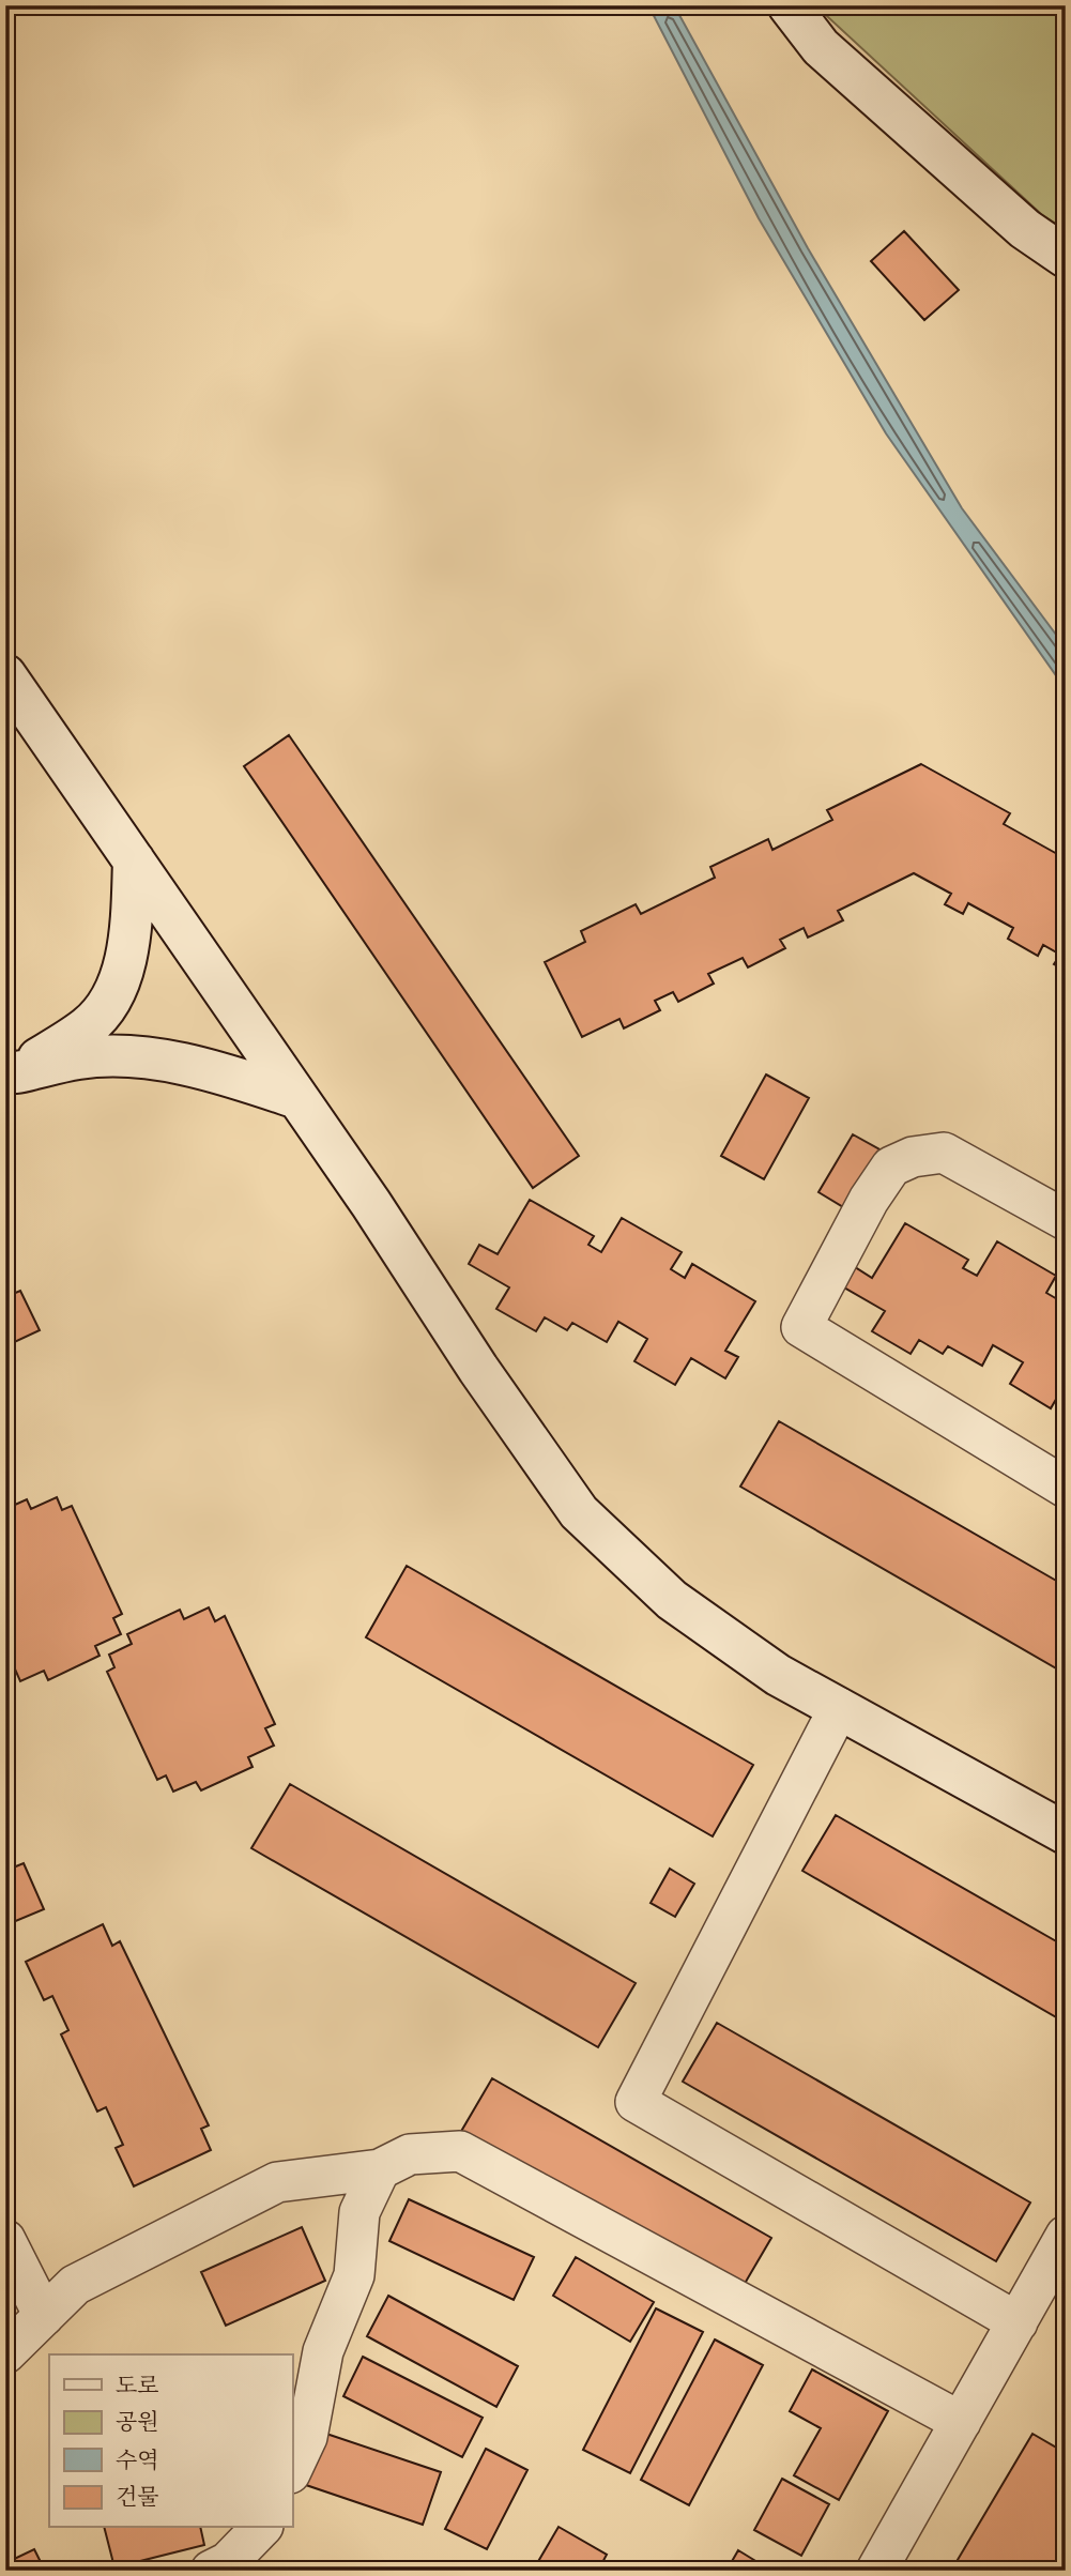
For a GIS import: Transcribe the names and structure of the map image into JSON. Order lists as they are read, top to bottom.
{
  "legend": [
    "도로",
    "공원",
    "수역",
    "건물"
  ]
}
